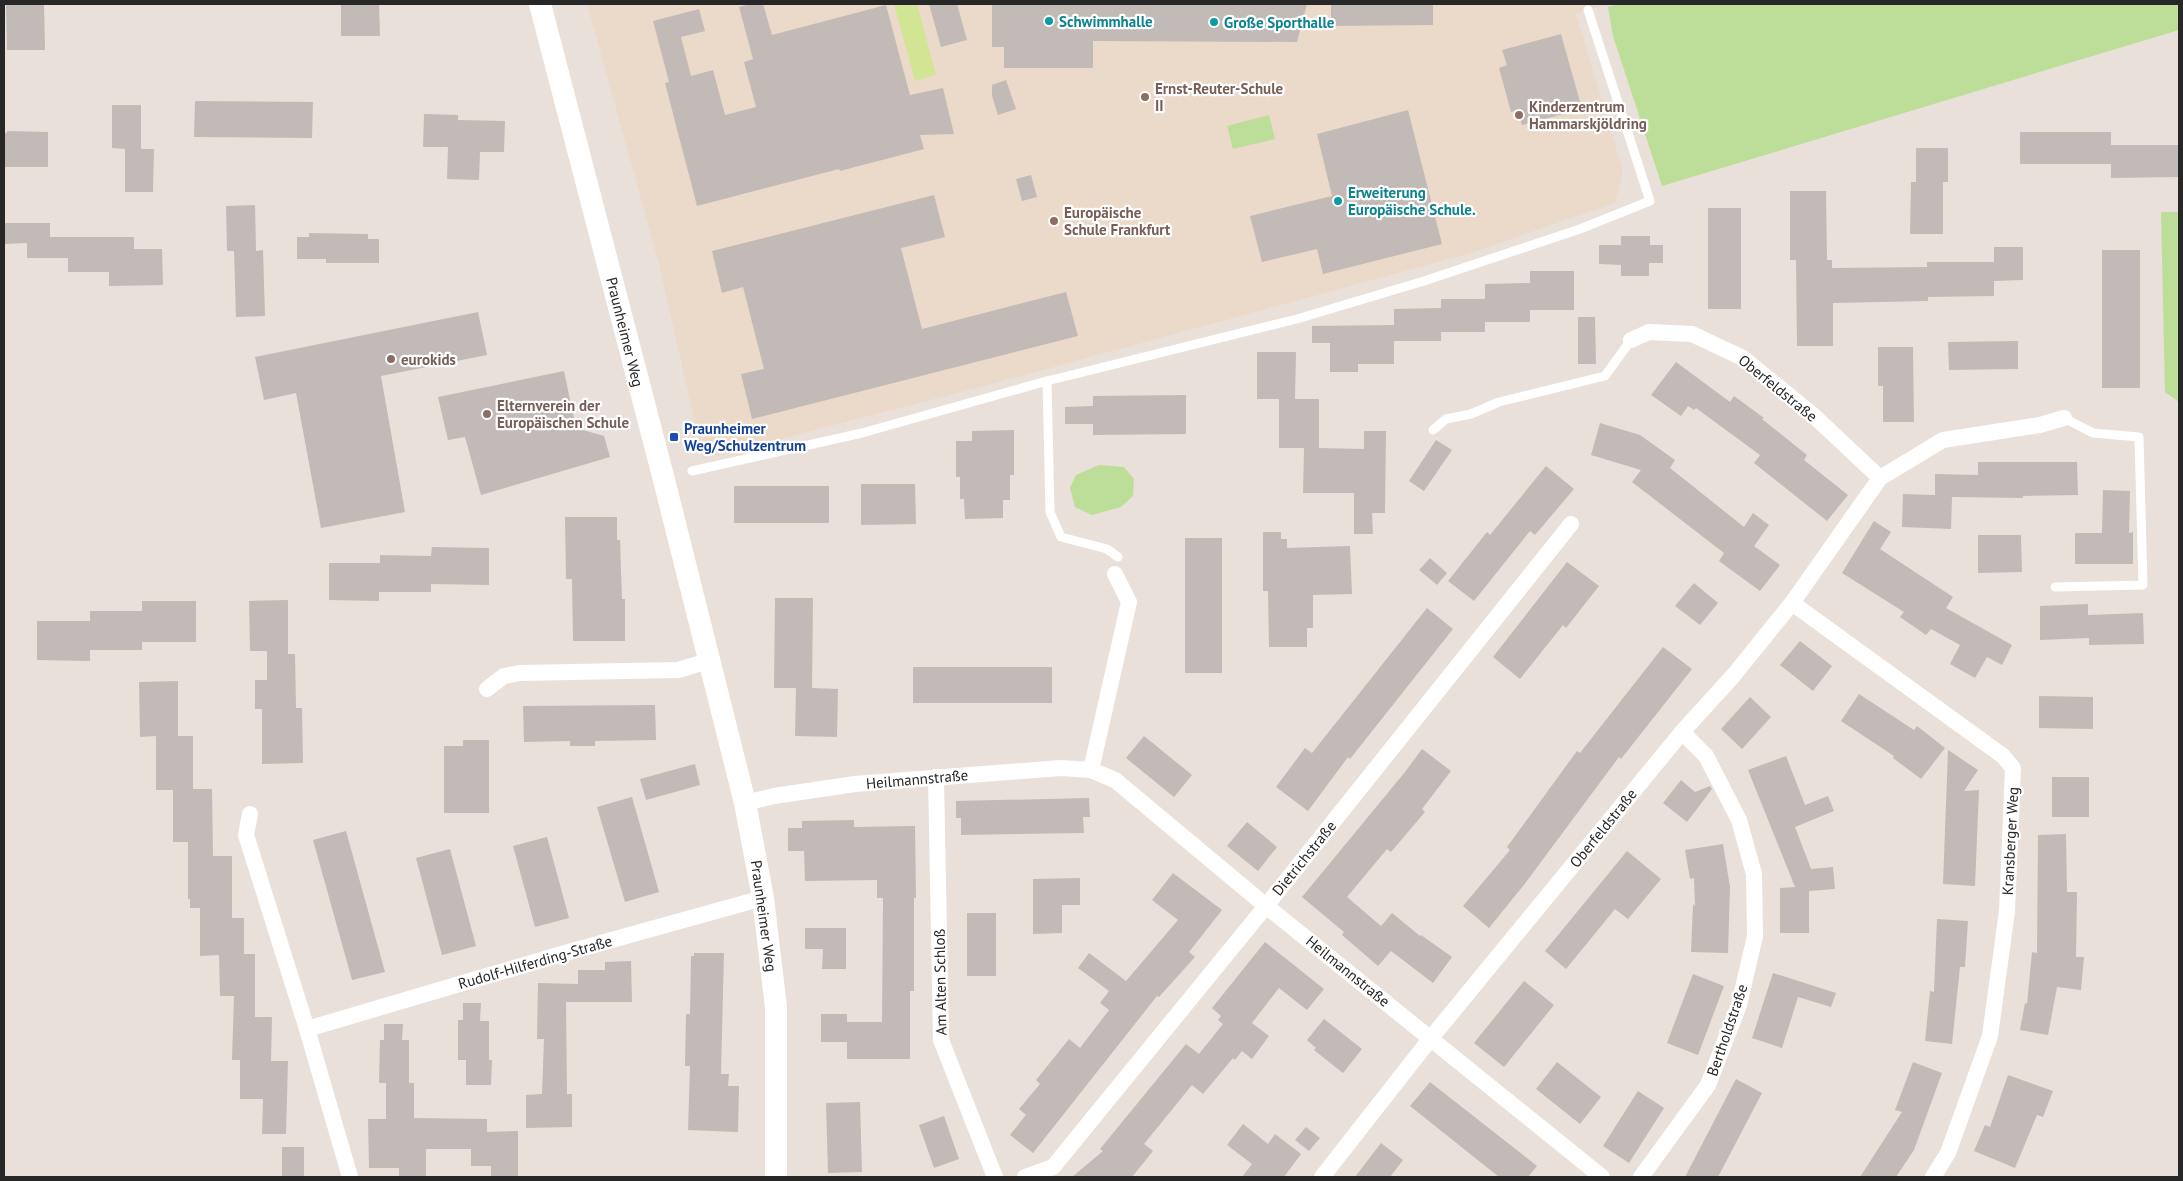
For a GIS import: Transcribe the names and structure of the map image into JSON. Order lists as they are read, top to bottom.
{
  "streets": {
    "main road": ["Praunheimer Weg"],
    "street": [
      "Oberfeldstraße",
      "Heilmannstraße",
      "Kransberger Weg",
      "Dietrichstraße",
      "Rudolf-Hilferding-Straße",
      "Am Alten Schloß",
      "Bertholdstraße"
    ]
  },
  "crossings": [
    ["Praunheimer Weg", "Heilmannstraße"],
    ["Praunheimer Weg", "Rudolf-Hilferding-Straße"],
    ["Oberfeldstraße", "Heilmannstraße"],
    ["Oberfeldstraße", "Kransberger Weg"],
    ["Oberfeldstraße", "Bertholdstraße"],
    ["Heilmannstraße", "Dietrichstraße"],
    ["Heilmannstraße", "Am Alten Schloß"]
  ],
  "places": {
    "other": [
      "Schwimmhalle",
      "Große Sporthalle",
      "Ernst-Reuter-Schule II",
      "Kinderzentrum Hammarskjöldring",
      "Erweiterung Europäische Schule.",
      "Europäische Schule Frankfurt",
      "eurokids",
      "Elternverein der Europäischen Schule"
    ],
    "transit": ["Praunheimer Weg/Schulzentrum"]
  }
}
